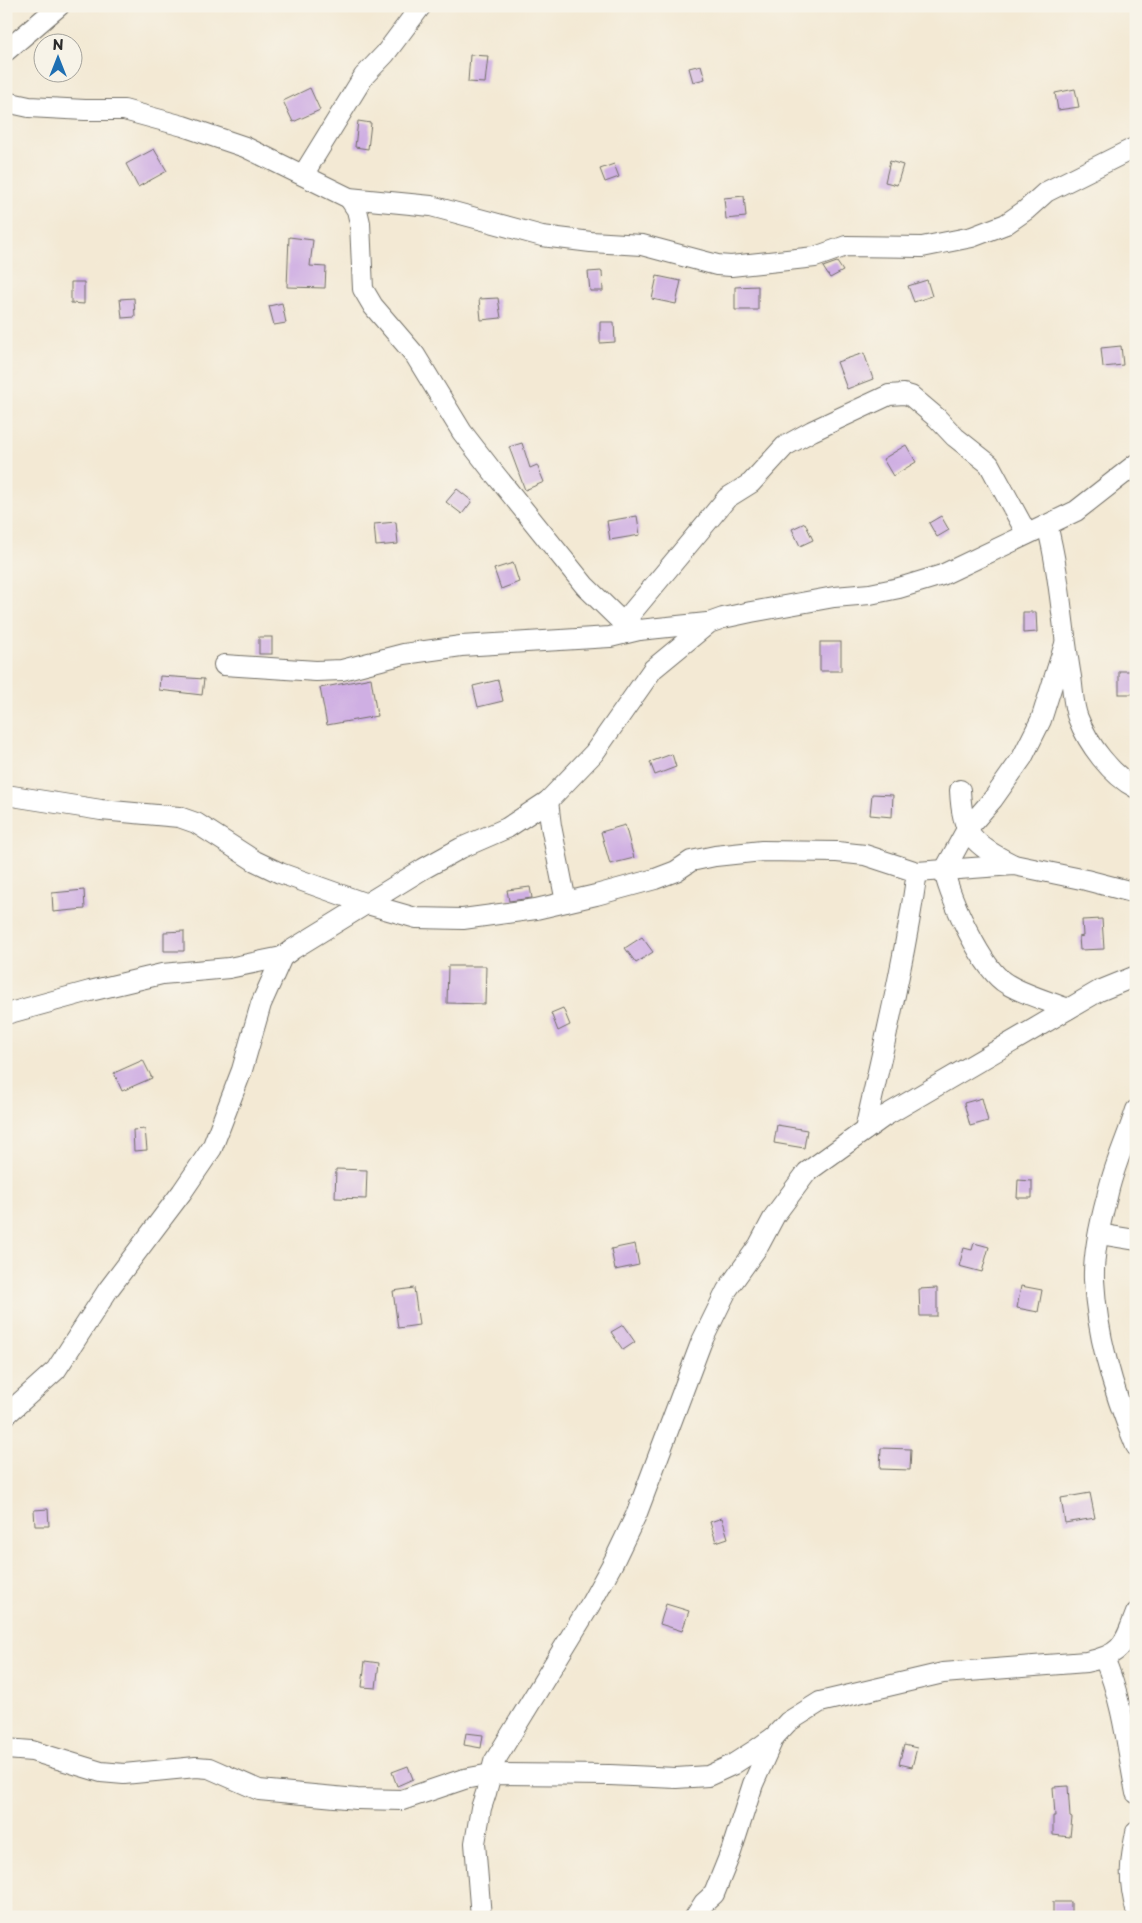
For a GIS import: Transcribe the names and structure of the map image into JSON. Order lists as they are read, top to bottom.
{
  "north": "top"
}
